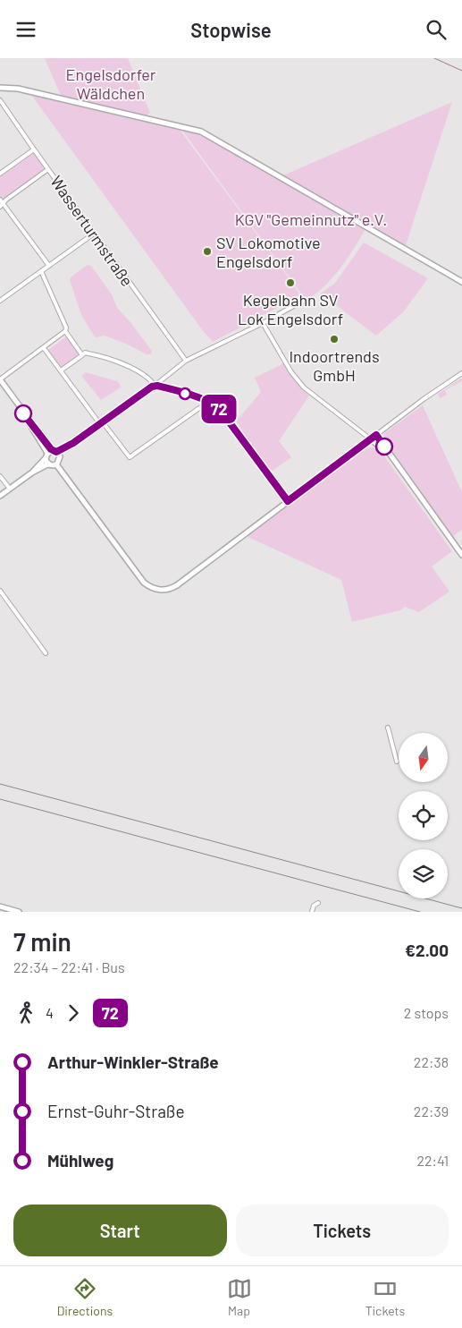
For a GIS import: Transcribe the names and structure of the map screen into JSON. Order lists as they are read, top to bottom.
{
  "streets": {
    "street": ["Wasserturmstraße"]
  },
  "parks": ["Engelsdorfer Wäldchen", "KGV \"Gemeinnutz\" e.V."],
  "places": ["SV Lokomotive Engelsdorf", "Kegelbahn SV Lok Engelsdorf", "Indoortrends GmbH"],
  "lines": ["bus line 72"],
  "north": "bottom",
  "page": {
    "header": "Stopwise",
    "on_map": "72",
    "heading": ["7 min", "22:34 – 22:41 · Bus", "€2.00"],
    "legs": ["4", "72", "2 stops"],
    "list": [
      {
        "name": "Arthur-Winkler-Straße",
        "value": "22:38"
      },
      {
        "name": "Ernst-Guhr-Straße",
        "value": "22:39"
      },
      {
        "name": "Mühlweg",
        "value": "22:41"
      }
    ],
    "buttons": ["Start", "Tickets"],
    "tabs": ["Directions", "Map", "Tickets"]
  }
}
